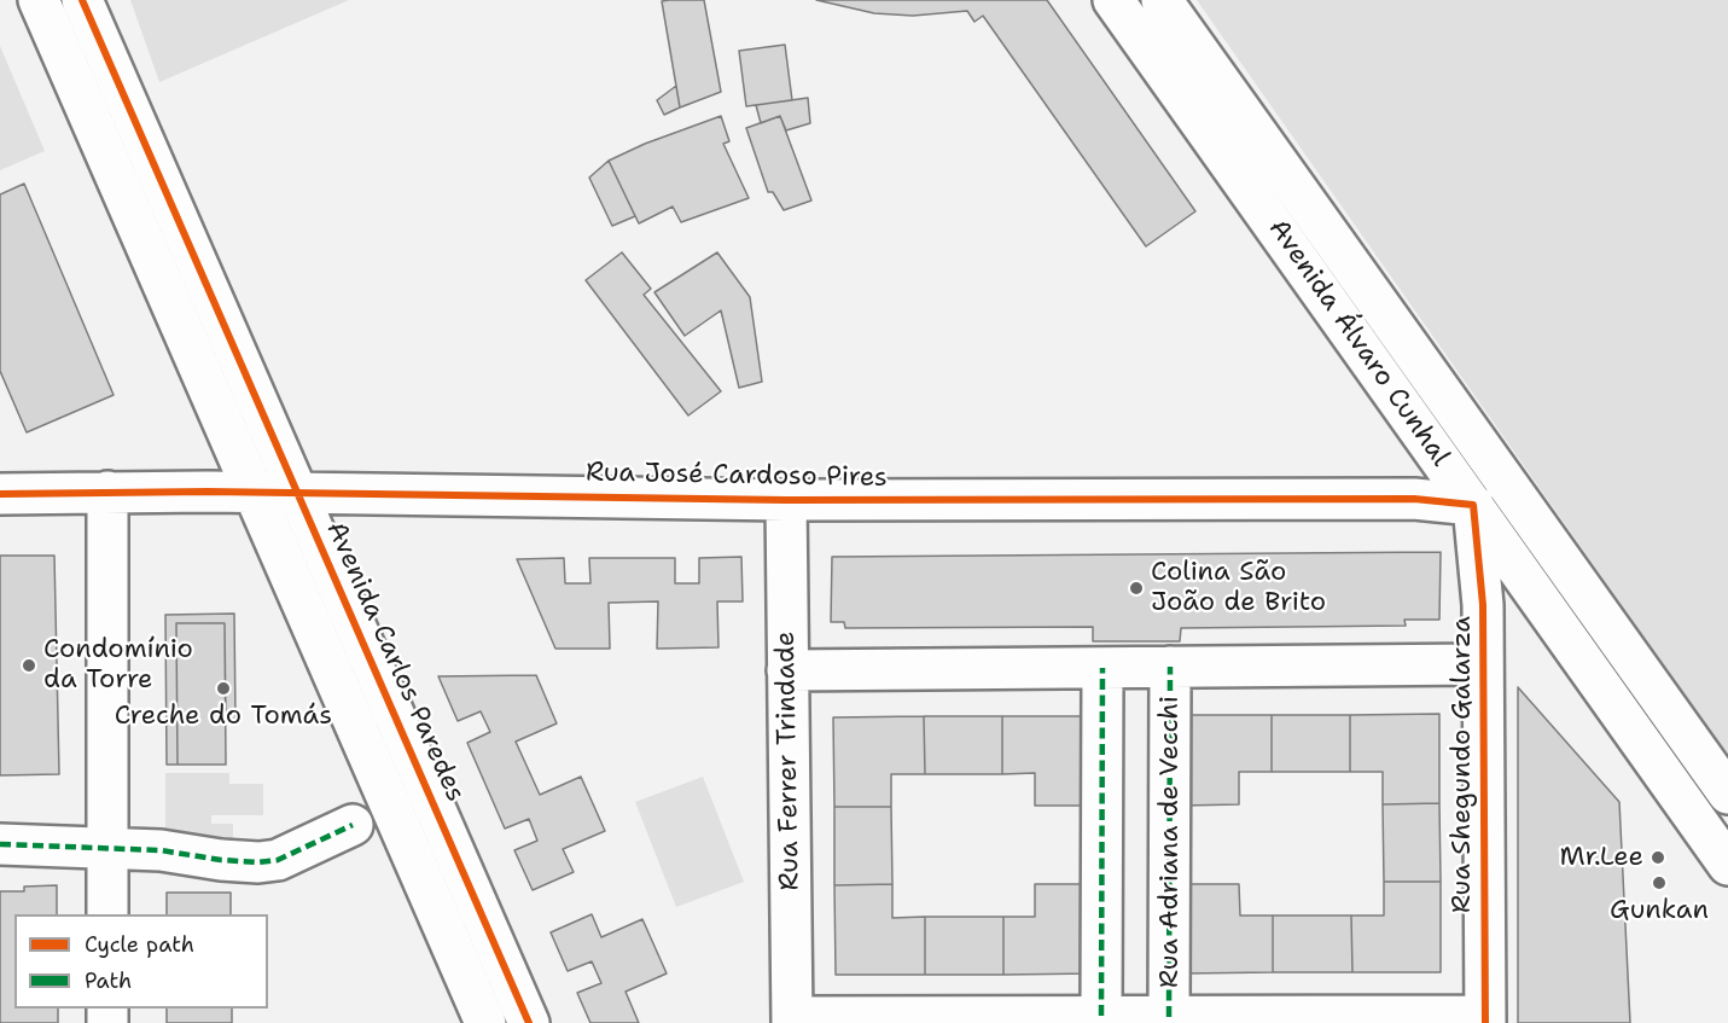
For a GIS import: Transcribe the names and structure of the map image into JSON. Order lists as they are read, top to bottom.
{
  "streets": {
    "street": [
      "Avenida Álvaro Cunhal",
      "Rua José Cardoso Pires",
      "Avenida Carlos Paredes",
      "Rua Ferrer Trindade",
      "Rua Shegundo Galarza",
      "Rua Adriana de Vecchi"
    ]
  },
  "crossings": [
    ["Avenida Álvaro Cunhal", "Rua José Cardoso Pires"],
    ["Avenida Álvaro Cunhal", "Rua Shegundo Galarza"],
    ["Rua José Cardoso Pires", "Avenida Carlos Paredes"],
    ["Rua José Cardoso Pires", "Rua Ferrer Trindade"],
    ["Rua José Cardoso Pires", "Rua Shegundo Galarza"],
    ["Rua Ferrer Trindade", "Rua Shegundo Galarza"],
    ["Rua Ferrer Trindade", "Rua Adriana de Vecchi"],
    ["Rua Shegundo Galarza", "Rua Adriana de Vecchi"]
  ],
  "places": [
    "Colina São João de Brito",
    "Condomínio da Torre",
    "Creche do Tomás",
    "Mr.Lee",
    "Gunkan"
  ],
  "legend": ["Cycle path", "Path"]
}
